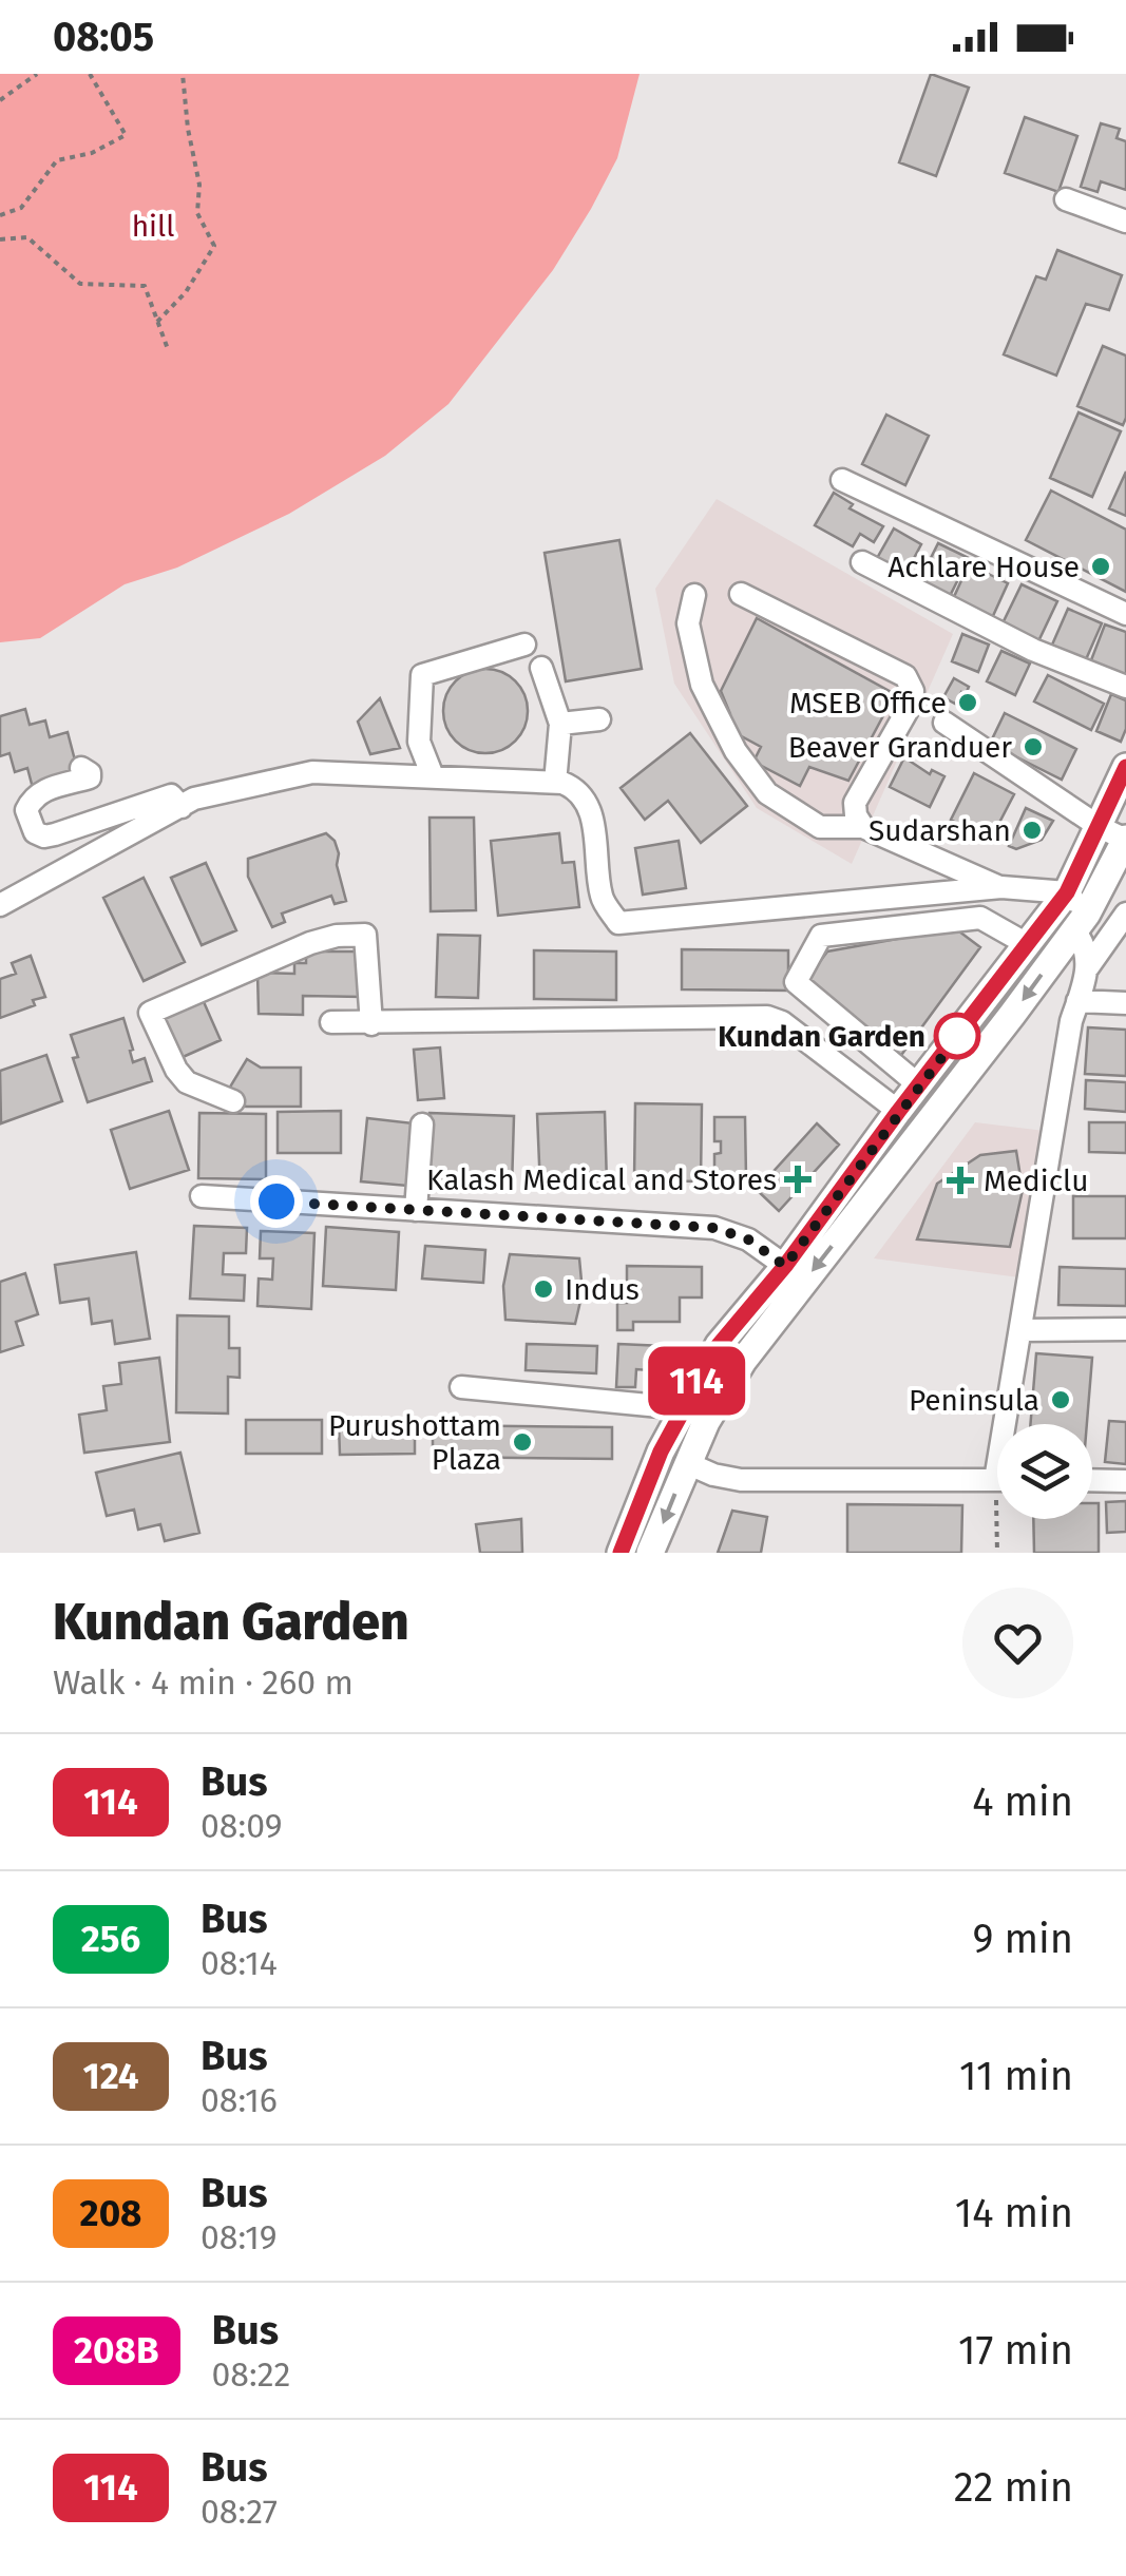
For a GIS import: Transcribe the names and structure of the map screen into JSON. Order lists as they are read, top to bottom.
{
  "parks": ["hill"],
  "places": {
    "other": [
      "Achlare House",
      "MSEB Office",
      "Beaver Granduer",
      "Sudarshan",
      "Kundan Garden",
      "Indus",
      "Peninsula",
      "Purushottam Plaza"
    ],
    "health": ["Kalash Medical and Stores", "Mediclu"]
  },
  "lines": ["bus line 114"],
  "page": {
    "status": "08:05",
    "on_map": "114",
    "heading": ["Kundan Garden", "Walk · 4 min · 260 m"],
    "list": [
      {
        "mark": "114",
        "name": "Bus",
        "note": "08:09",
        "value": "4 min"
      },
      {
        "mark": "256",
        "name": "Bus",
        "note": "08:14",
        "value": "9 min"
      },
      {
        "mark": "124",
        "name": "Bus",
        "note": "08:16",
        "value": "11 min"
      },
      {
        "mark": "208",
        "name": "Bus",
        "note": "08:19",
        "value": "14 min"
      },
      {
        "mark": "208B",
        "name": "Bus",
        "note": "08:22",
        "value": "17 min"
      },
      {
        "mark": "114",
        "name": "Bus",
        "note": "08:27",
        "value": "22 min"
      }
    ]
  }
}
